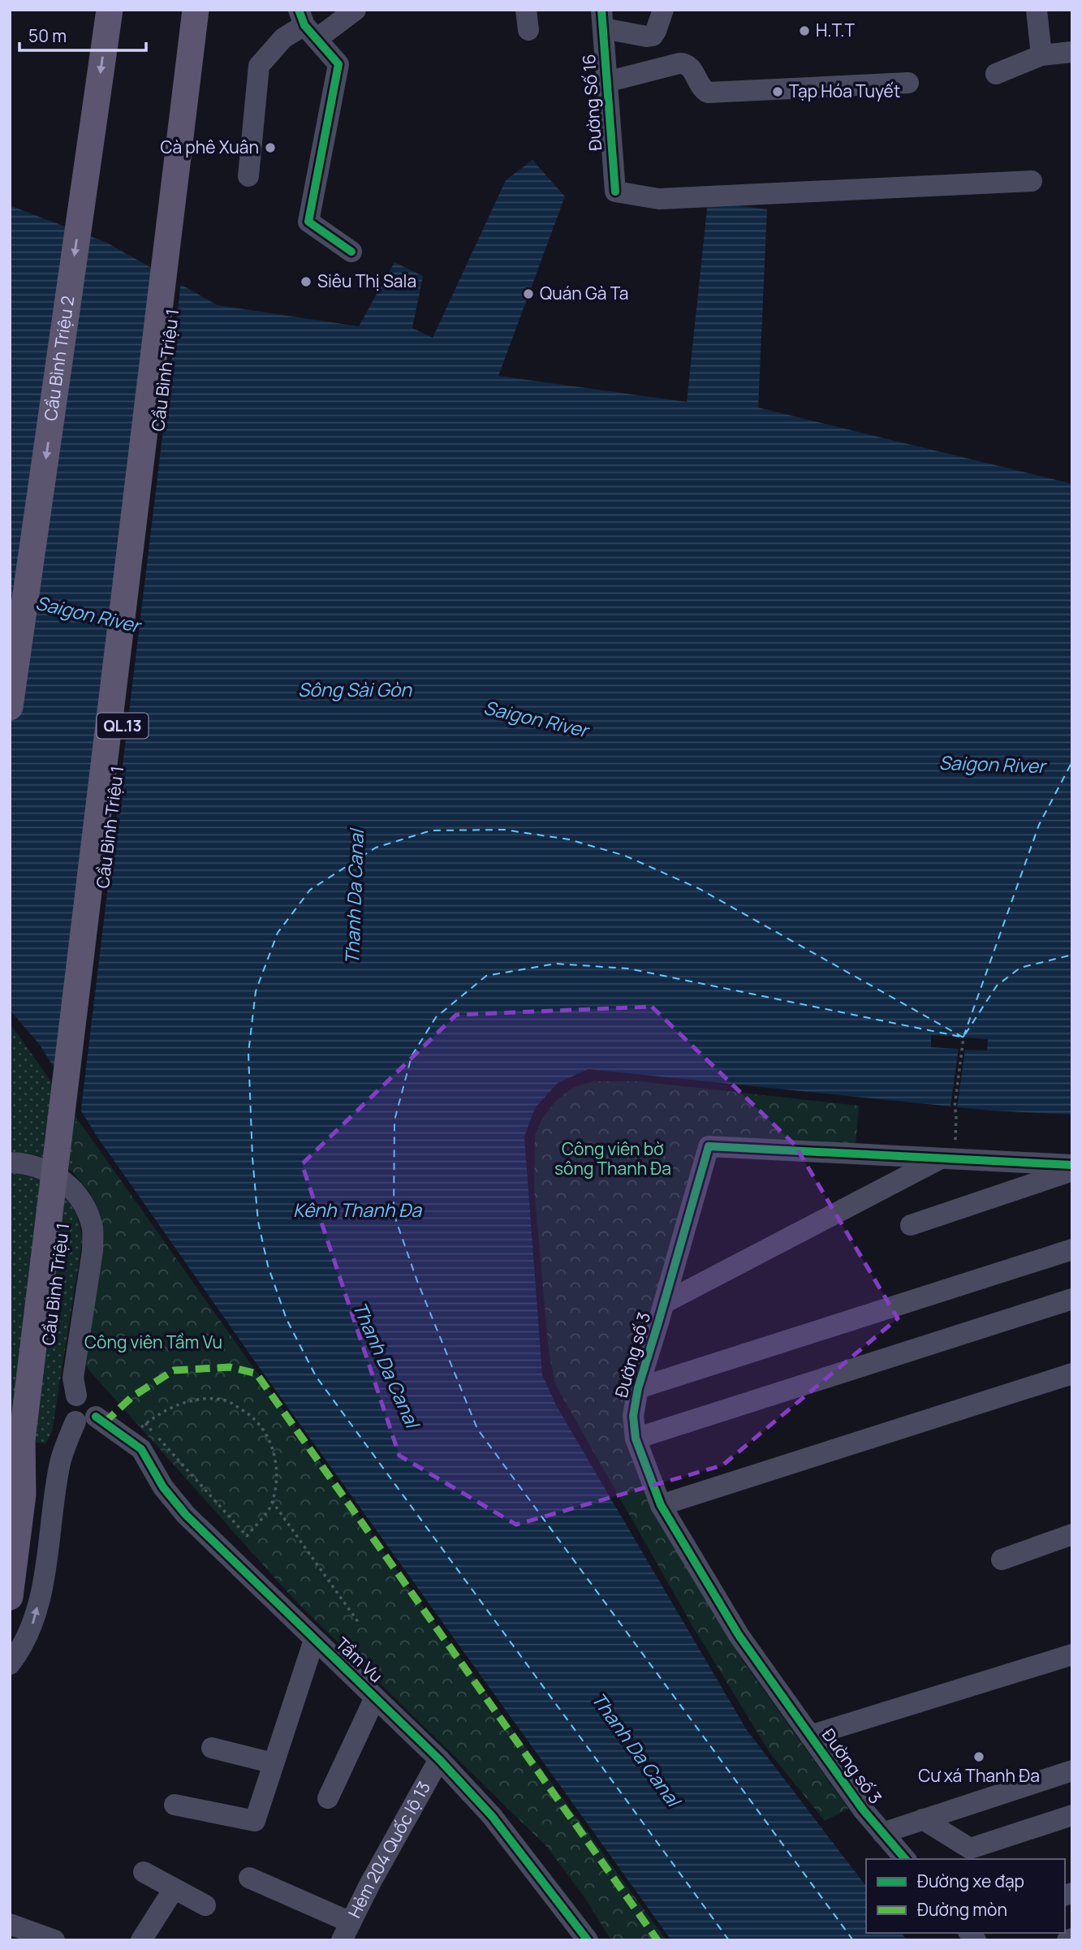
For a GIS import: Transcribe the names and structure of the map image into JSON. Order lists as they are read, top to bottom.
{
  "streets": {
    "main road": ["Cầu Bình Triệu 2", "Cầu Bình Triệu 1", "QL.13"],
    "street": [
      "Đường Số 16",
      "Đường số 3",
      "Tầm Vu",
      "Hẻm 204 Quốc lộ 13"
    ]
  },
  "crossings": [
    ["Cầu Bình Triệu 1", "QL.13"],
    ["Tầm Vu", "Hẻm 204 Quốc lộ 13"]
  ],
  "one_way": ["Cầu Bình Triệu 2"],
  "water": [
    "Saigon River",
    "Sông Sài Gòn",
    "Thanh Da Canal",
    "Kênh Thanh Đa"
  ],
  "parks": ["Công viên bờ sông Thanh Đa", "Công viên Tầm Vu"],
  "places": [
    "H.T.T",
    "Tạp Hóa Tuyết",
    "Cà phê Xuân",
    "Siêu Thị Sala",
    "Quán Gà Ta",
    "Cư xá Thanh Đa"
  ],
  "legend": ["Đường xe đạp", "Đường mòn"],
  "scale_bar": "50 m"
}
